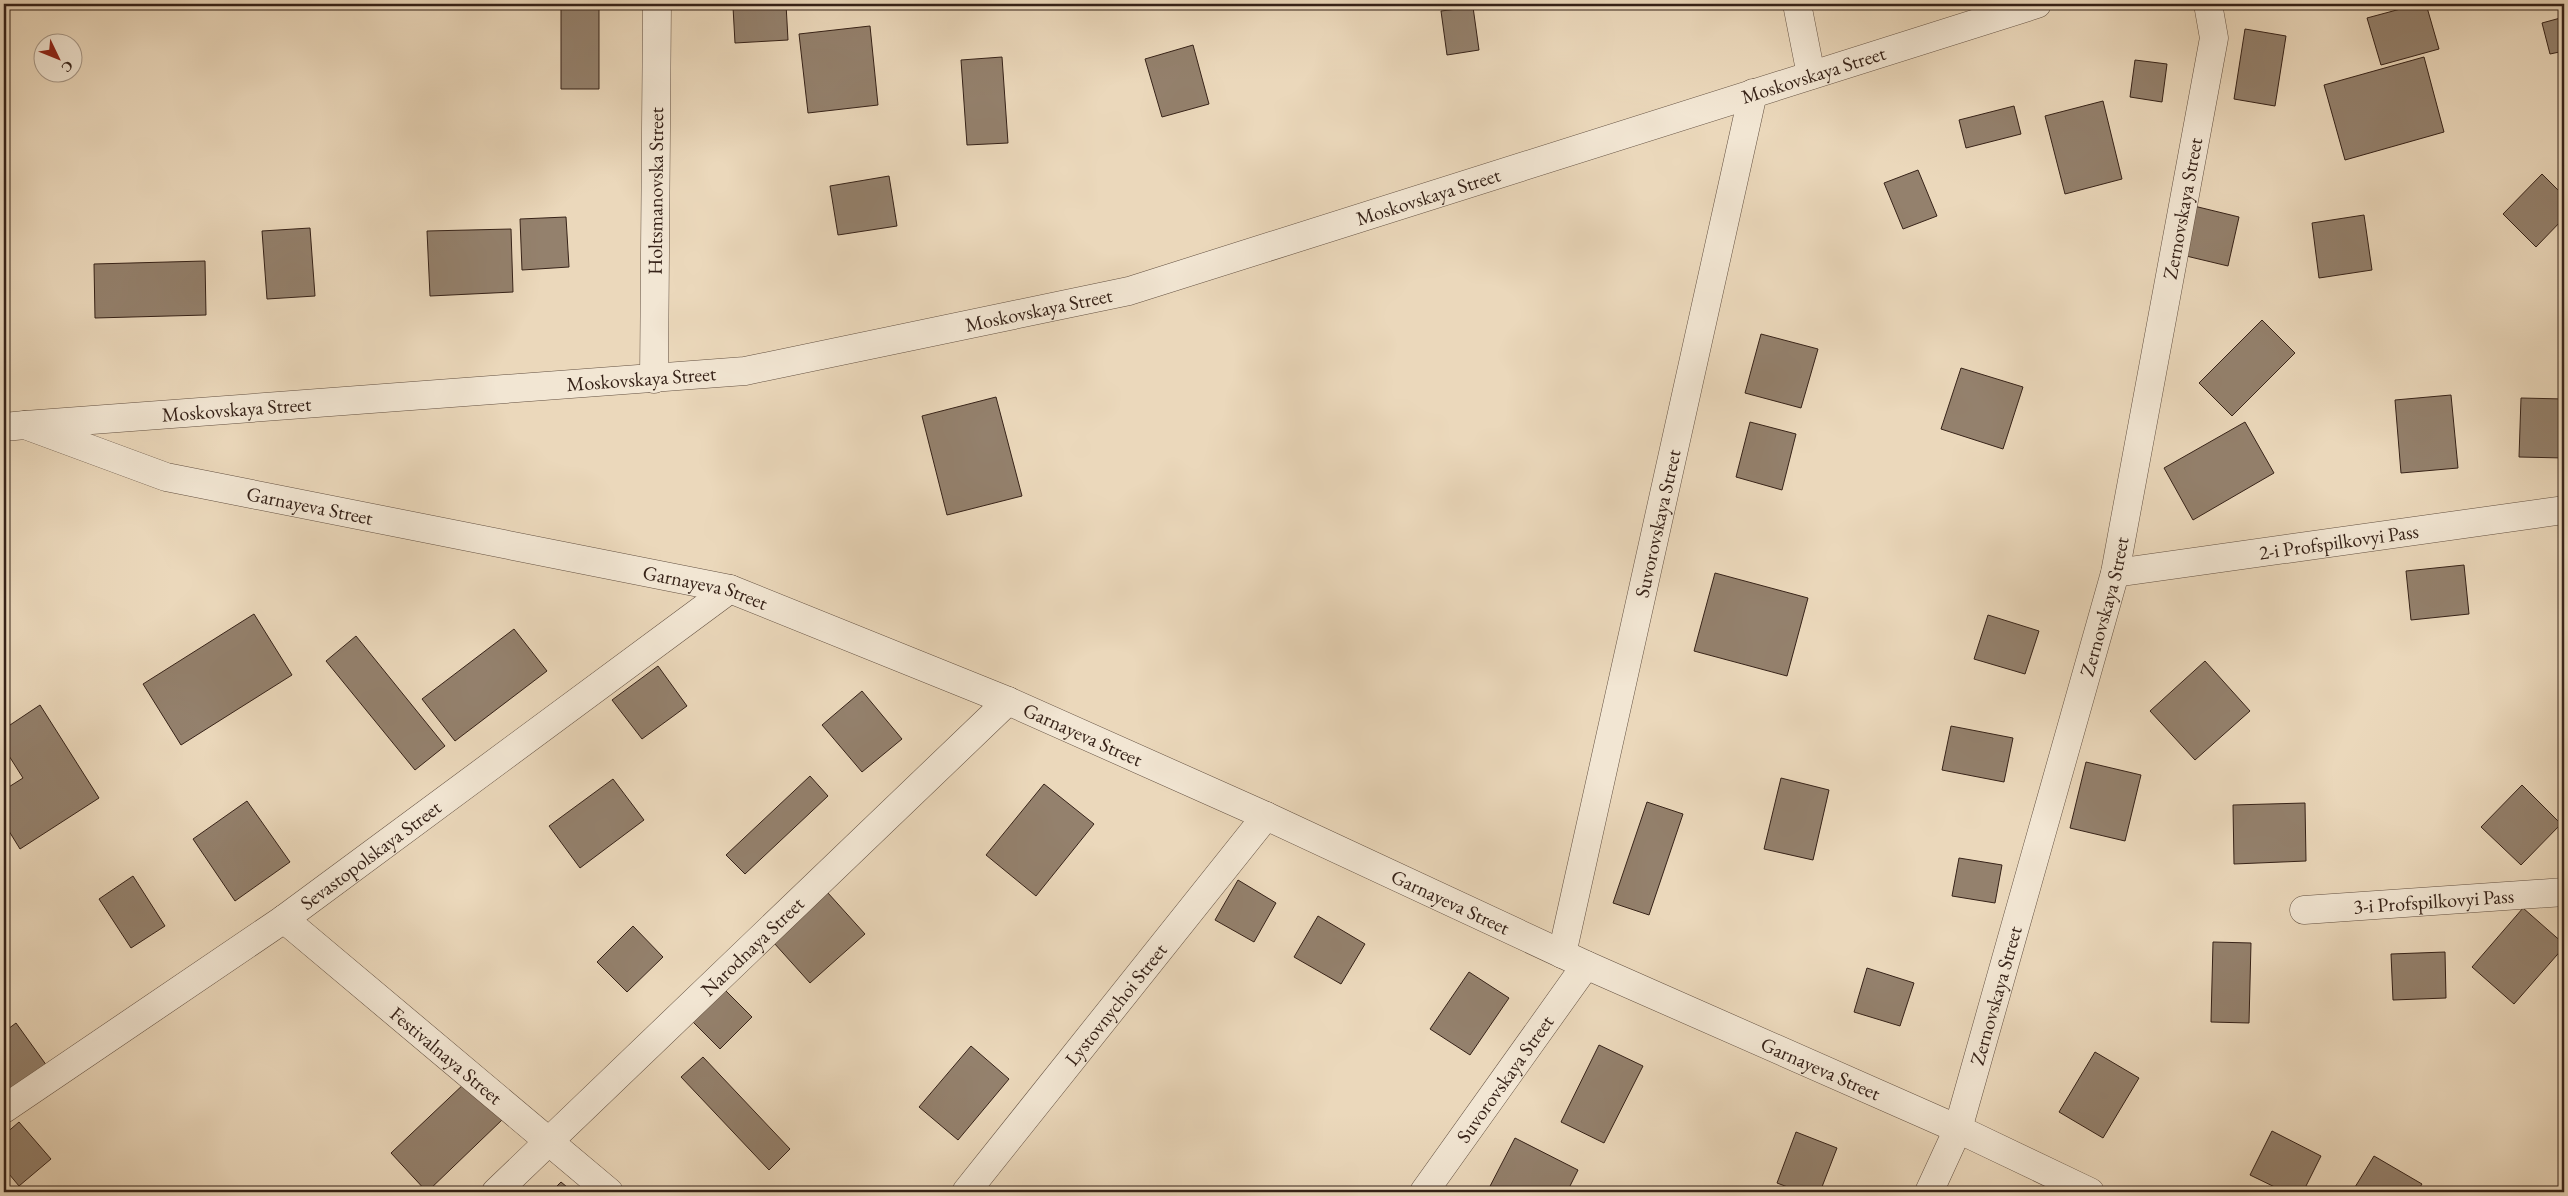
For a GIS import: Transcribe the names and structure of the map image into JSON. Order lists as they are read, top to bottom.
{
  "streets": {
    "street": [
      "Moskovskaya Street",
      "Holtsmanovska Street",
      "Zernovskaya Street",
      "Garnayeva Street",
      "Suvorovskaya Street",
      "2-i Profspilkovyi Pass",
      "Sevastopolskaya Street",
      "3-i Profspilkovyi Pass",
      "Narodnaya Street",
      "Lystovnychoi Street",
      "Festivalnaya Street"
    ]
  },
  "crossings": [
    ["Moskovskaya Street", "Holtsmanovska Street"],
    ["Moskovskaya Street", "Garnayeva Street"],
    ["Moskovskaya Street", "Suvorovskaya Street"],
    ["Zernovskaya Street", "Garnayeva Street"],
    ["Zernovskaya Street", "2-i Profspilkovyi Pass"],
    ["Garnayeva Street", "Suvorovskaya Street"],
    ["Garnayeva Street", "Sevastopolskaya Street"],
    ["Garnayeva Street", "Narodnaya Street"],
    ["Garnayeva Street", "Lystovnychoi Street"],
    ["Sevastopolskaya Street", "Festivalnaya Street"],
    ["Narodnaya Street", "Festivalnaya Street"]
  ],
  "north": "bottom right"
}
